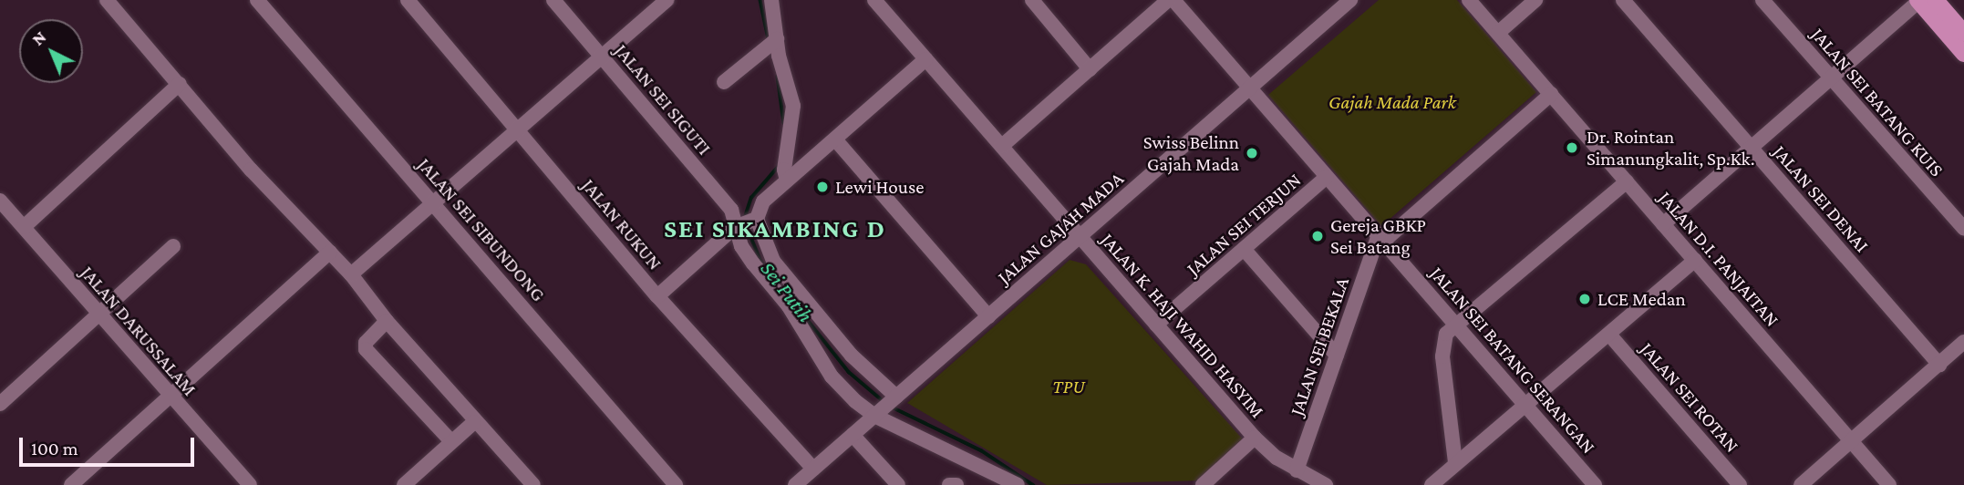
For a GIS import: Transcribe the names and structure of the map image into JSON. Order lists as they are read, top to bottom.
{
  "streets": {
    "street": [
      "JALAN SEI SIGUTI",
      "JALAN SEI BATANG KUIS",
      "JALAN SEI DENAI",
      "JALAN RUKUN",
      "JALAN SEI TERJUN",
      "JALAN GAJAH MADA",
      "JALAN SEI SIBUNDONG",
      "JALAN D.I. PANJAITAN",
      "JALAN K. HAJI WAHID HASYIM",
      "JALAN DARUSSALAM",
      "JALAN SEI BEKALA",
      "JALAN SEI BATANG SERANGAN",
      "JALAN SEI ROTAN"
    ]
  },
  "crossings": [
    ["JALAN RUKUN", "JALAN GAJAH MADA"],
    ["JALAN SEI TERJUN", "JALAN K. HAJI WAHID HASYIM"],
    ["JALAN SEI TERJUN", "JALAN SEI BATANG SERANGAN"],
    ["JALAN GAJAH MADA", "JALAN K. HAJI WAHID HASYIM"],
    ["JALAN GAJAH MADA", "JALAN SEI BATANG SERANGAN"],
    ["JALAN D.I. PANJAITAN", "JALAN SEI BEKALA"],
    ["JALAN K. HAJI WAHID HASYIM", "JALAN SEI BEKALA"],
    ["JALAN SEI BEKALA", "JALAN SEI BATANG SERANGAN"]
  ],
  "districts": ["SEI SIKAMBING D"],
  "water": ["Sei Putih"],
  "parks": ["Gajah Mada Park", "TPU"],
  "places": [
    "Dr. Rointan Simanungkalit, Sp.Kk.",
    "Swiss Belinn Gajah Mada",
    "Lewi House",
    "Gereja GBKP Sei Batang",
    "LCE Medan"
  ],
  "scale_bar": "100 m",
  "north": "top left"
}
